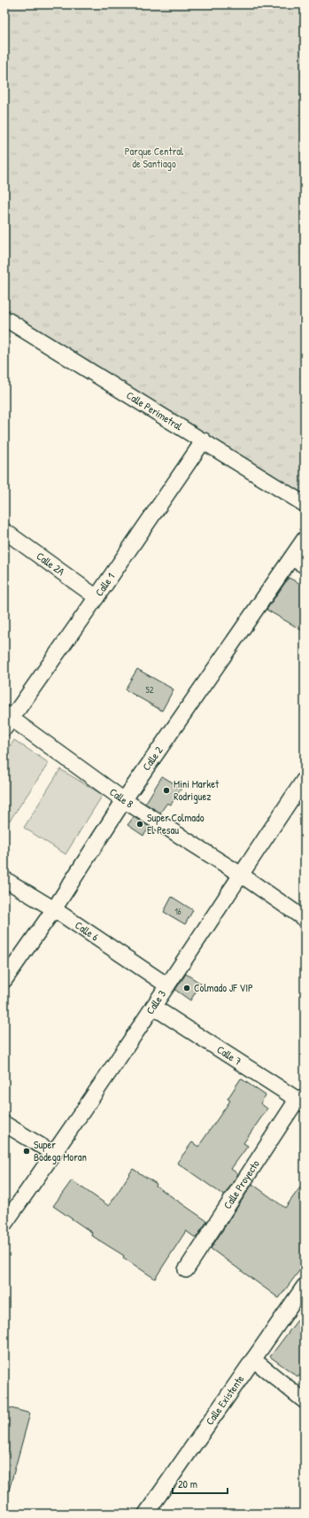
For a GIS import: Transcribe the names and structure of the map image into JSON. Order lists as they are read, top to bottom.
{
  "streets": {
    "street": [
      "Calle Perimetral",
      "Calle 2A",
      "Calle 1",
      "Calle 2",
      "Calle 8",
      "Calle 6",
      "Calle 3",
      "Calle 7",
      "Calle Proyecto",
      "Calle Existente"
    ]
  },
  "crossings": [
    ["Calle Perimetral", "Calle 1"],
    ["Calle 2A", "Calle 1"],
    ["Calle 1", "Calle 8"],
    ["Calle 2", "Calle 8"],
    ["Calle 2", "Calle 6"],
    ["Calle 8", "Calle 3"],
    ["Calle 6", "Calle 3"],
    ["Calle 3", "Calle 7"],
    ["Calle 7", "Calle Proyecto"]
  ],
  "parks": ["Parque Central de Santiago"],
  "places": [
    "Mini Market Rodriguez",
    "Super Colmado El Pesau",
    "Colmado JF VIP",
    "Super Bodega Moran"
  ],
  "house_numbers": ["52", "16"],
  "scale_bar": "20 m"
}
